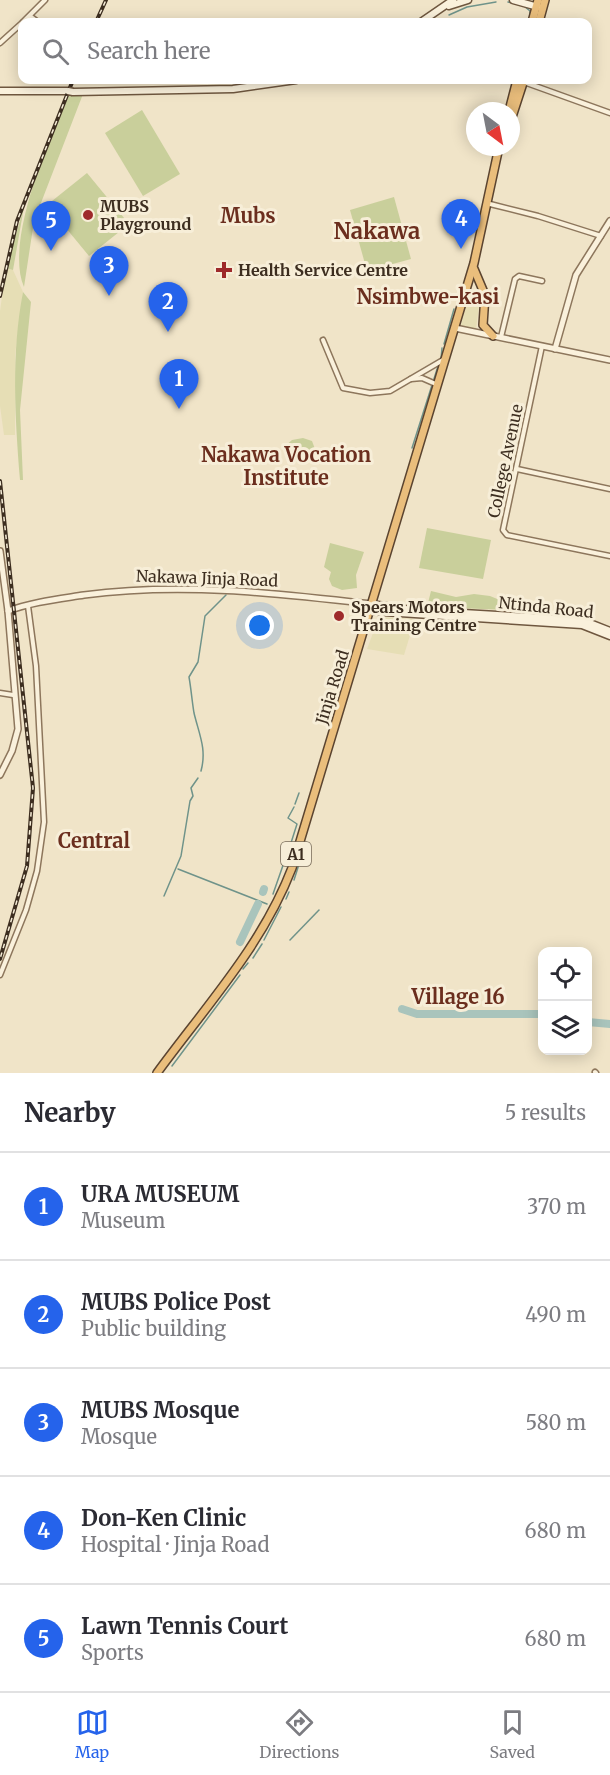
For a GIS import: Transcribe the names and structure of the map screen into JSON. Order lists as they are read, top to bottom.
{
  "streets": {
    "highway": ["Jinja Road", "A1"],
    "main road": ["Ntinda Road"],
    "street": ["College Avenue", "Nakawa Jinja Road"]
  },
  "crossings": [
    ["Nakawa Jinja Road", "Ntinda Road"],
    ["Nakawa Jinja Road", "Jinja Road"],
    ["Ntinda Road", "Jinja Road"]
  ],
  "districts": [
    "Mubs",
    "Nakawa",
    "Nsimbwe-kasi",
    "Nakawa Vocation Institute",
    "Central",
    "Village 16"
  ],
  "places": {
    "other": ["MUBS Playground", "Spears Motors Training Centre"],
    "health": ["Health Service Centre"]
  },
  "north": "bottom right",
  "page": {
    "search": "Search here",
    "pins": [
      "4",
      "5",
      "3",
      "2",
      "1"
    ],
    "heading": ["Nearby", "5 results"],
    "list": [
      {
        "mark": "1",
        "name": "URA MUSEUM",
        "note": "Museum",
        "value": "370 m"
      },
      {
        "mark": "2",
        "name": "MUBS Police Post",
        "note": "Public building",
        "value": "490 m"
      },
      {
        "mark": "3",
        "name": "MUBS Mosque",
        "note": "Mosque",
        "value": "580 m"
      },
      {
        "mark": "4",
        "name": "Don-Ken Clinic",
        "note": "Hospital · Jinja Road",
        "value": "680 m"
      },
      {
        "mark": "5",
        "name": "Lawn Tennis Court",
        "note": "Sports",
        "value": "680 m"
      }
    ],
    "nav": ["Map", "Directions", "Saved"]
  }
}
